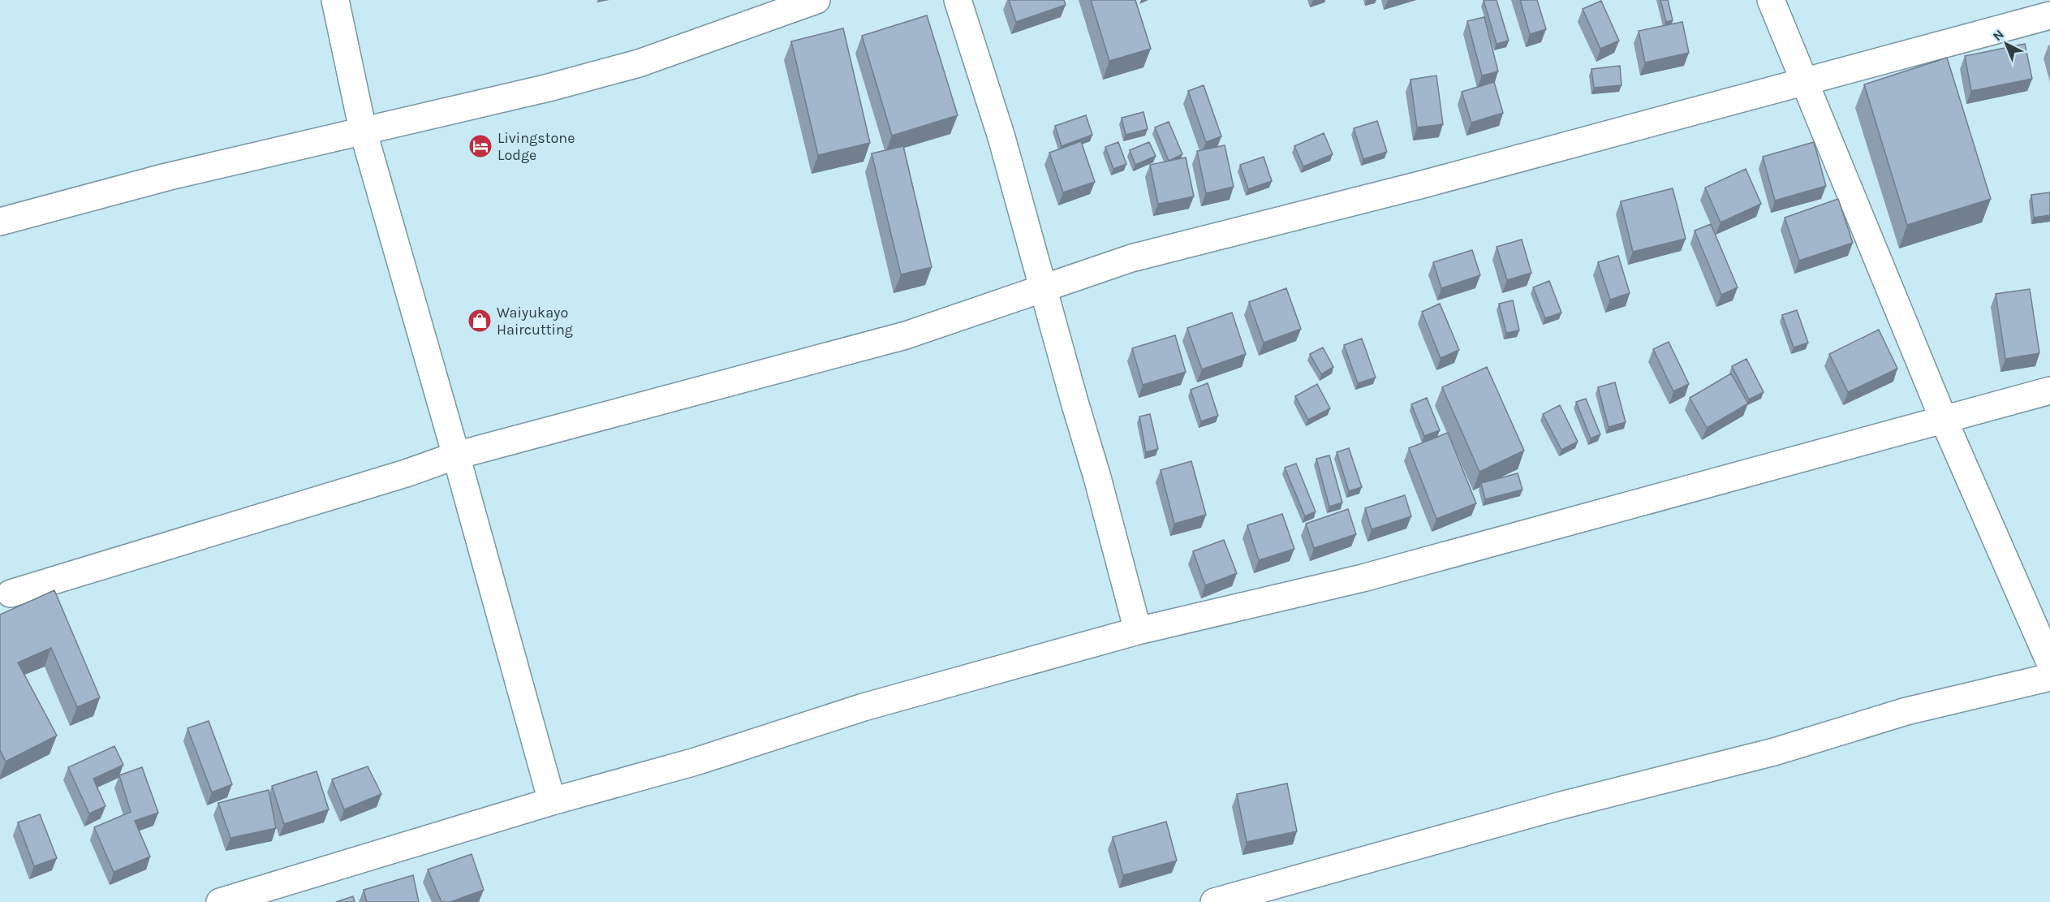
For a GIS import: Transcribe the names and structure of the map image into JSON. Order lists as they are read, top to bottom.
{
  "places": {
    "hotel": ["Livingstone Lodge"],
    "shop": ["Waiyukayo Haircutting"]
  },
  "north": "top left"
}
